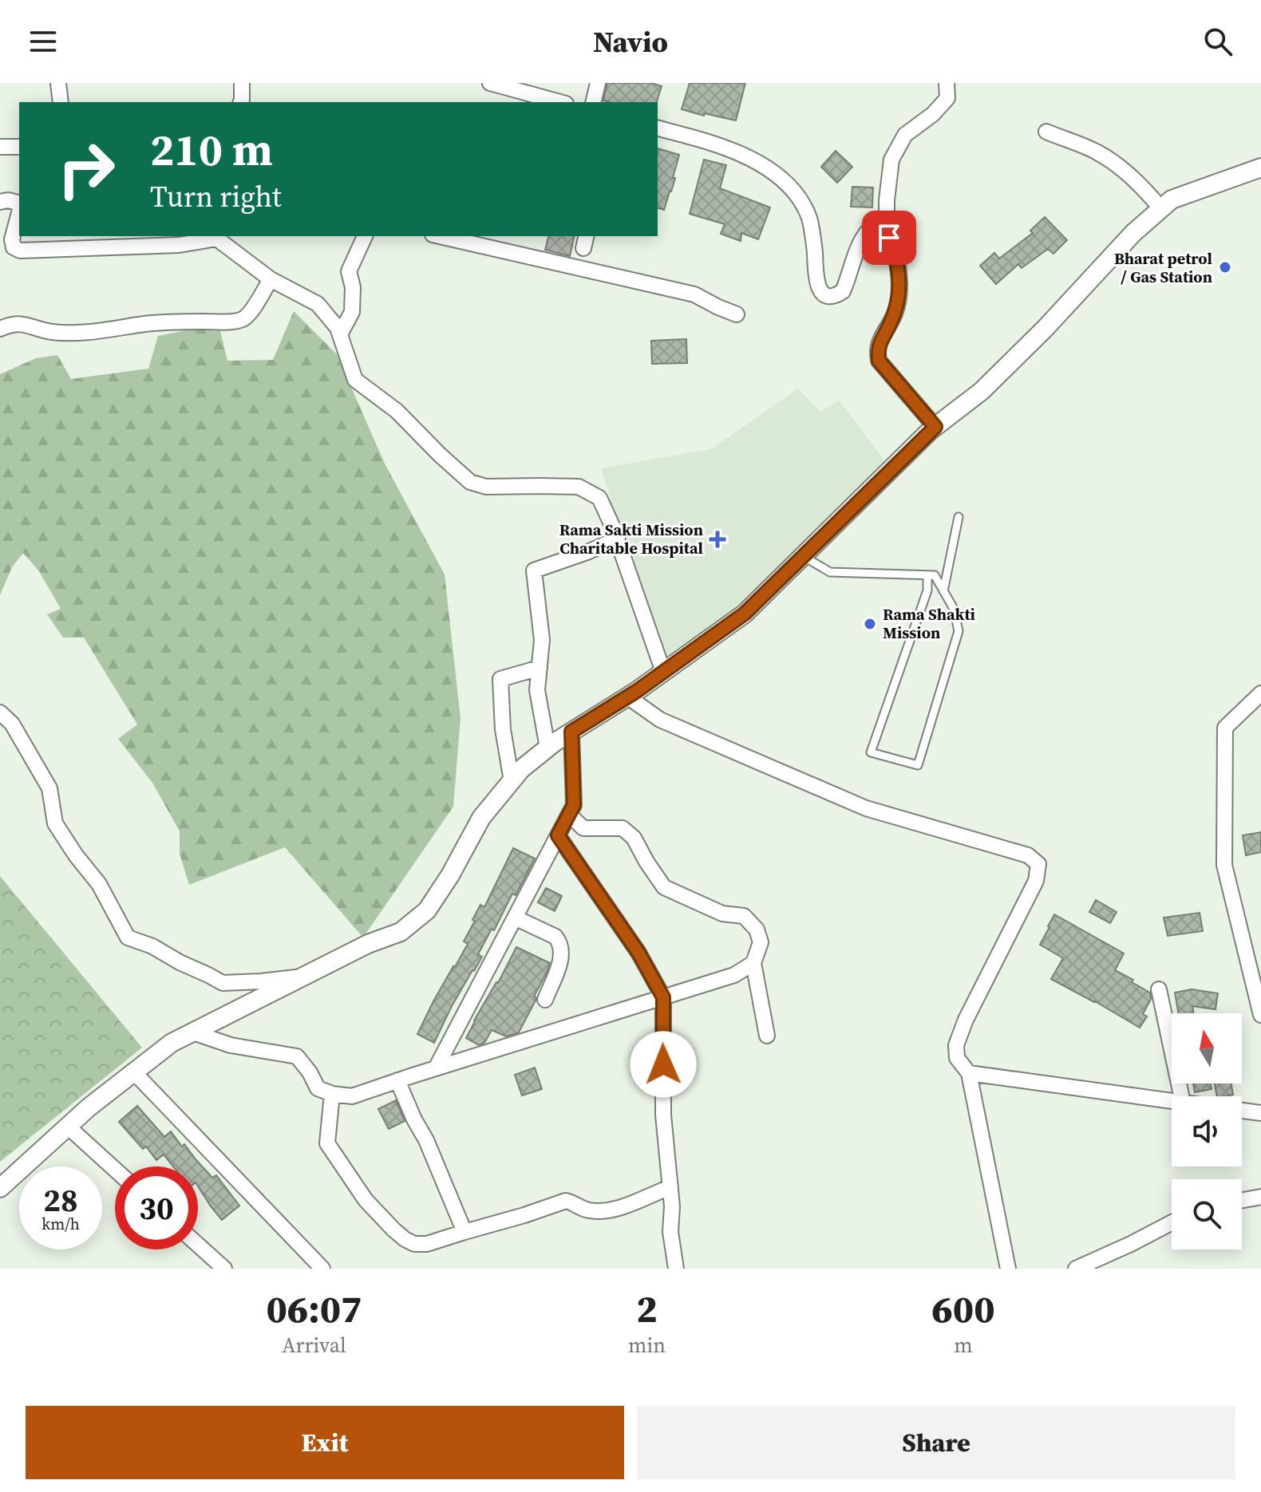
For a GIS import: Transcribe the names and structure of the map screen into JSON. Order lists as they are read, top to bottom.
{
  "places": {
    "other": ["Bharat petrol / Gas Station", "Rama Shakti Mission"],
    "health": ["Rama Sakti Mission Charitable Hospital"]
  },
  "north": "top",
  "page": {
    "header": "Navio",
    "turn": ["210 m", "Turn right"],
    "speed": "28 km/h",
    "limit": "30",
    "eta": [
      "06:07",
      "Arrival",
      "2",
      "min",
      "600",
      "m"
    ],
    "buttons": ["Exit", "Share"]
  }
}
